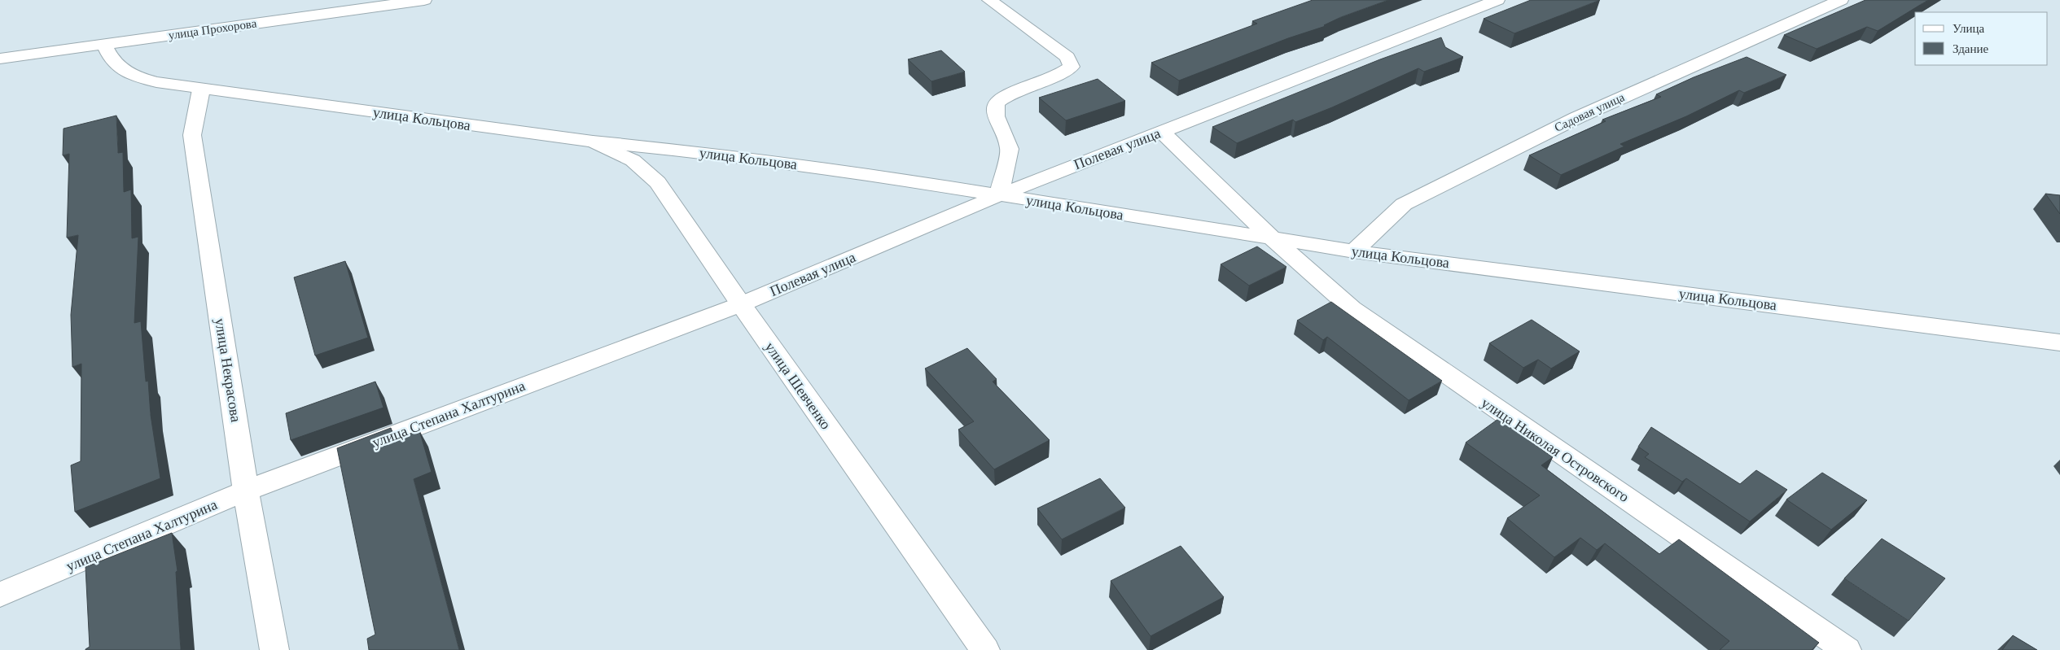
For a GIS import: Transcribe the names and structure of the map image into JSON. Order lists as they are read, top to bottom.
{
  "streets": {
    "street": [
      "улица Прохорова",
      "Садовая улица",
      "улица Кольцова",
      "Полевая улица",
      "улица Некрасова",
      "улица Шевченко",
      "улица Степана Халтурина",
      "улица Николая Островского"
    ]
  },
  "crossings": [
    ["улица Прохорова", "улица Кольцова"],
    ["Садовая улица", "улица Кольцова"],
    ["улица Кольцова", "Полевая улица"],
    ["улица Кольцова", "улица Некрасова"],
    ["улица Кольцова", "улица Шевченко"],
    ["улица Кольцова", "улица Николая Островского"],
    ["Полевая улица", "улица Шевченко"],
    ["Полевая улица", "улица Степана Халтурина"],
    ["Полевая улица", "улица Николая Островского"],
    ["улица Некрасова", "улица Степана Халтурина"],
    ["улица Шевченко", "улица Степана Халтурина"]
  ],
  "legend": ["Улица", "Здание"]
}
